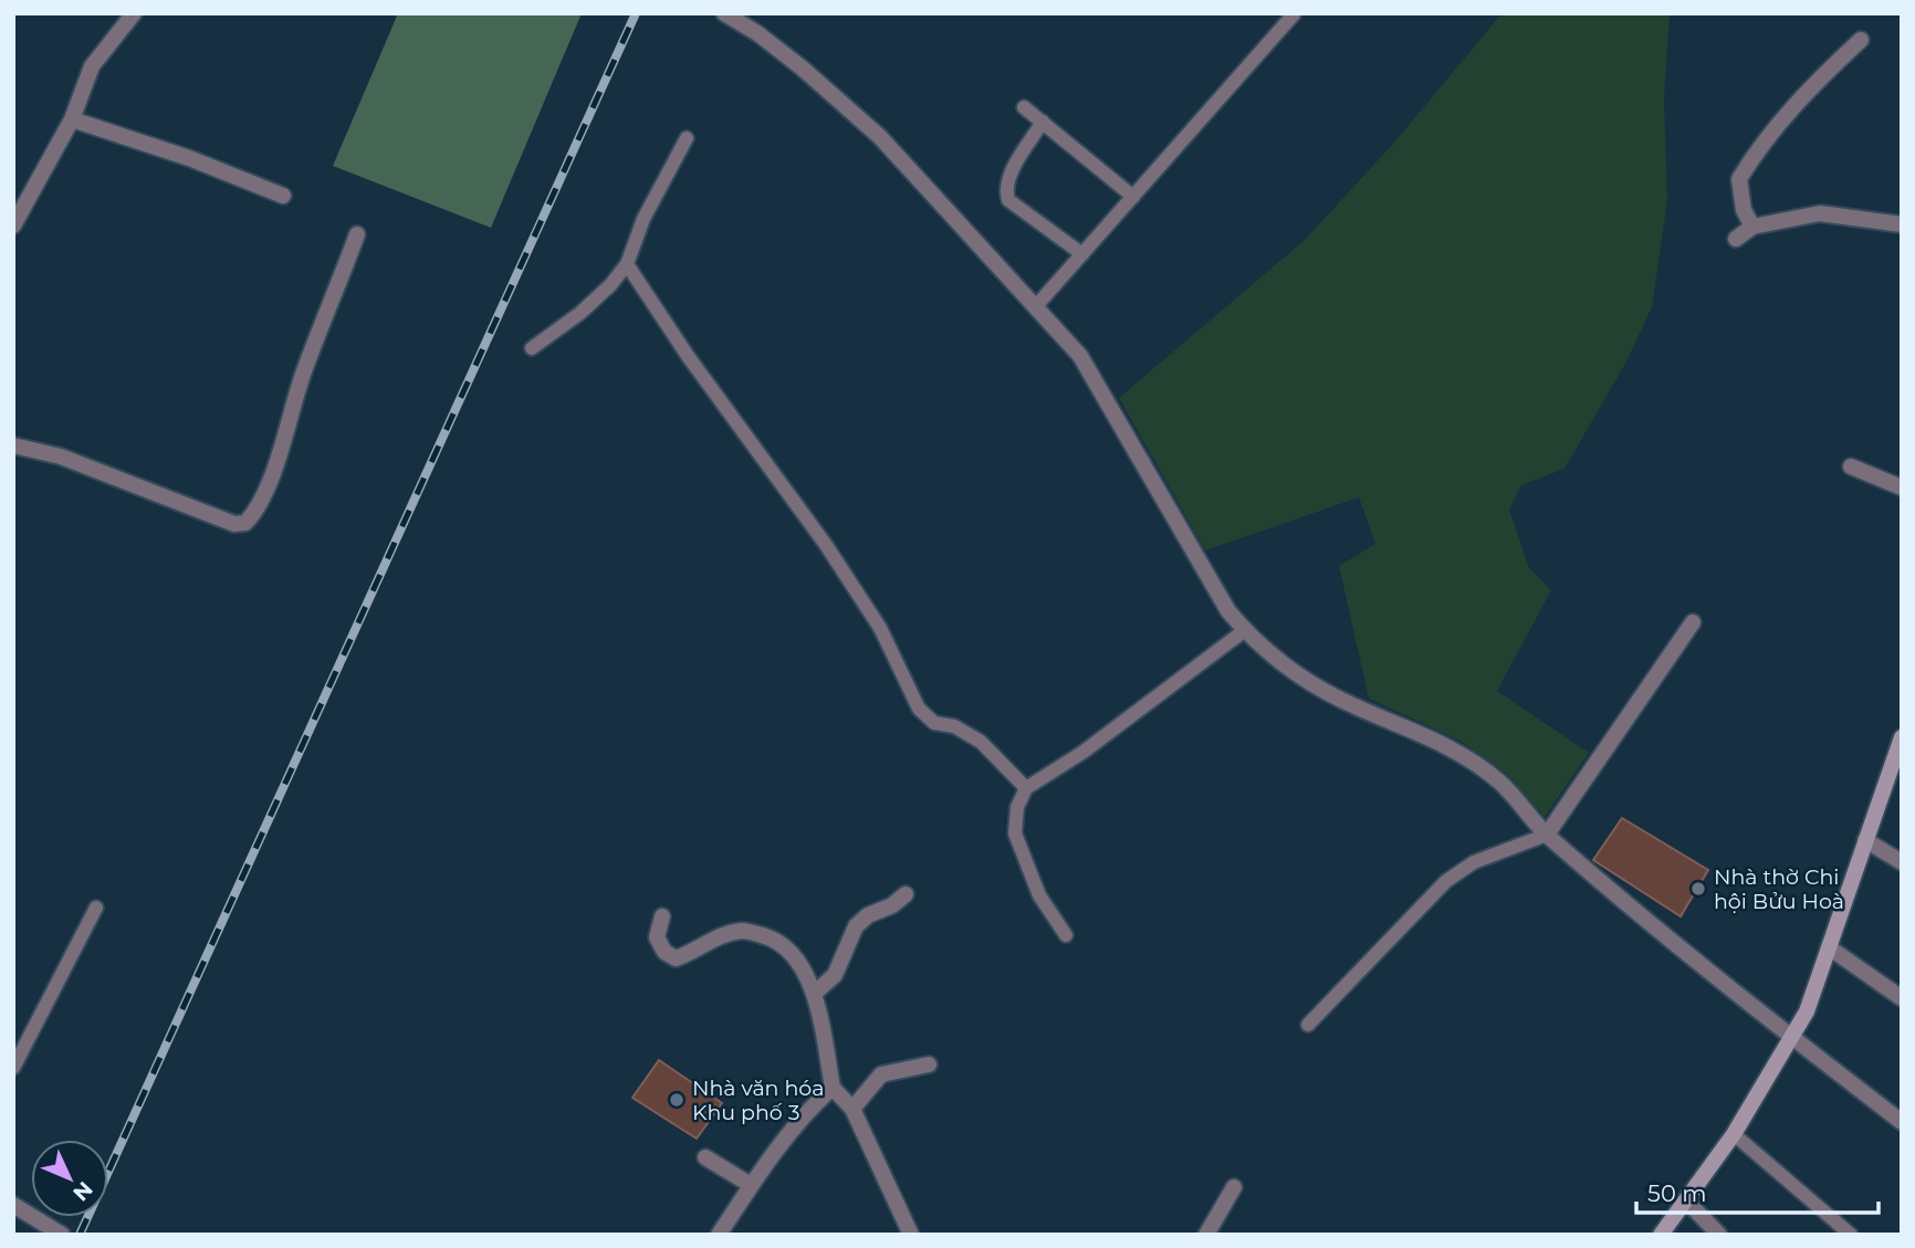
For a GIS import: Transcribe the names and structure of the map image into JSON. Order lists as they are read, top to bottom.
{
  "places": ["Nhà thờ Chi hội Bửu Hoà", "Nhà văn hóa Khu phố 3"],
  "scale_bar": "50 m",
  "north": "bottom right"
}
